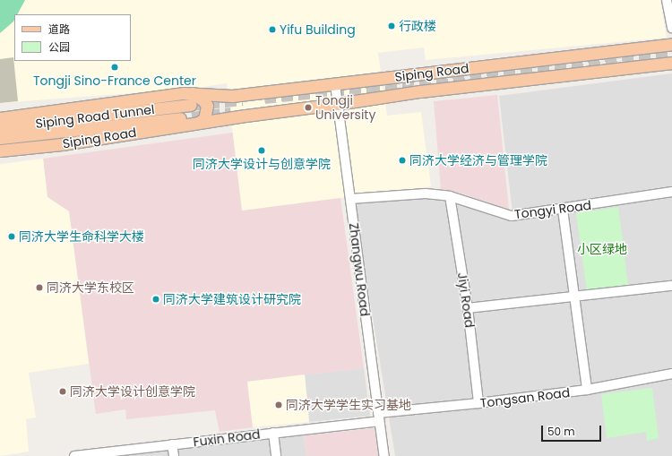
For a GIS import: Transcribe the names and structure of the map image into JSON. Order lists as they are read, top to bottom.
{
  "streets": {
    "main road": ["Siping Road", "Siping Road Tunnel"],
    "street": [
      "Tongyi Road",
      "Zhangwu Road",
      "Jiyi Road",
      "Tongsan Road",
      "Fuxin Road"
    ]
  },
  "crossings": [
    ["Siping Road", "Siping Road Tunnel"],
    ["Siping Road", "Zhangwu Road"],
    ["Tongyi Road", "Zhangwu Road"],
    ["Tongyi Road", "Jiyi Road"],
    ["Zhangwu Road", "Tongsan Road"],
    ["Zhangwu Road", "Fuxin Road"],
    ["Jiyi Road", "Tongsan Road"],
    ["Tongsan Road", "Fuxin Road"]
  ],
  "parks": ["小区绿地"],
  "places": [
    "行政楼",
    "Yifu Building",
    "Tongji Sino-France Center",
    "Tongji University",
    "同济大学设计与创意学院",
    "同济大学经济与管理学院",
    "同济大学生命科学大楼",
    "同济大学东校区",
    "同济大学建筑设计研究院",
    "同济大学设计创意学院",
    "同济大学学生实习基地"
  ],
  "legend": ["道路", "公园"],
  "scale_bar": "50 m"
}
